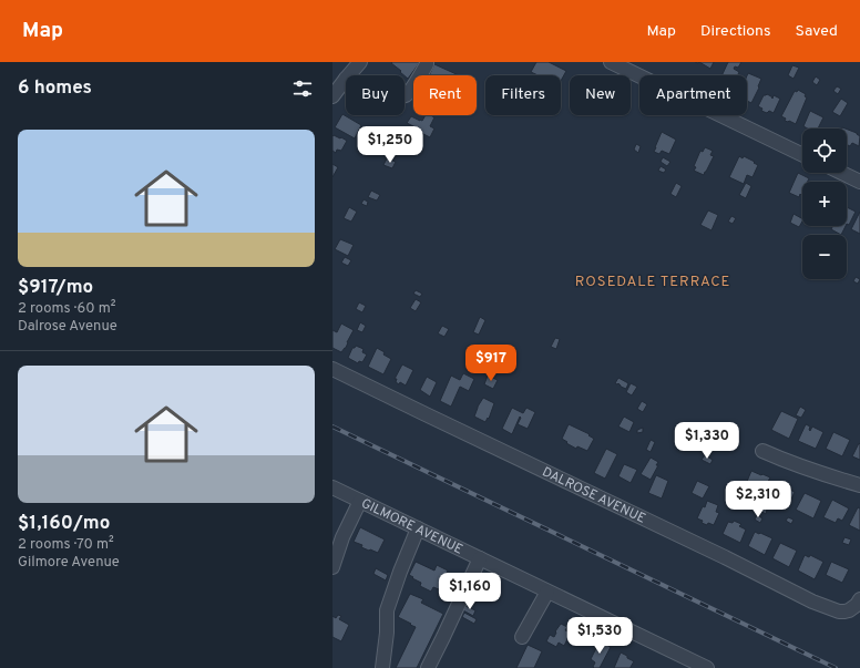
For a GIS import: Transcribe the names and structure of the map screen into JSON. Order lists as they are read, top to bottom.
{
  "streets": {
    "street": ["DALROSE AVENUE", "GILMORE AVENUE"]
  },
  "districts": ["ROSEDALE TERRACE"],
  "page": {
    "header": "Map",
    "nav": ["Map", "Directions", "Saved"],
    "heading": "6 homes",
    "chip": [
      "Buy",
      "Rent",
      "Filters",
      "New",
      "Apartment"
    ],
    "list": [
      {
        "name": "$917/mo",
        "note": "2 rooms · 60 m² · Dalrose Avenue"
      },
      {
        "name": "$1,160/mo",
        "note": "2 rooms · 70 m² · Gilmore Avenue"
      }
    ],
    "price": [
      "$1,250",
      "$917",
      "$1,330",
      "$2,310",
      "$1,160",
      "$1,530"
    ],
    "map_buttons": ["+", "−"]
  }
}
